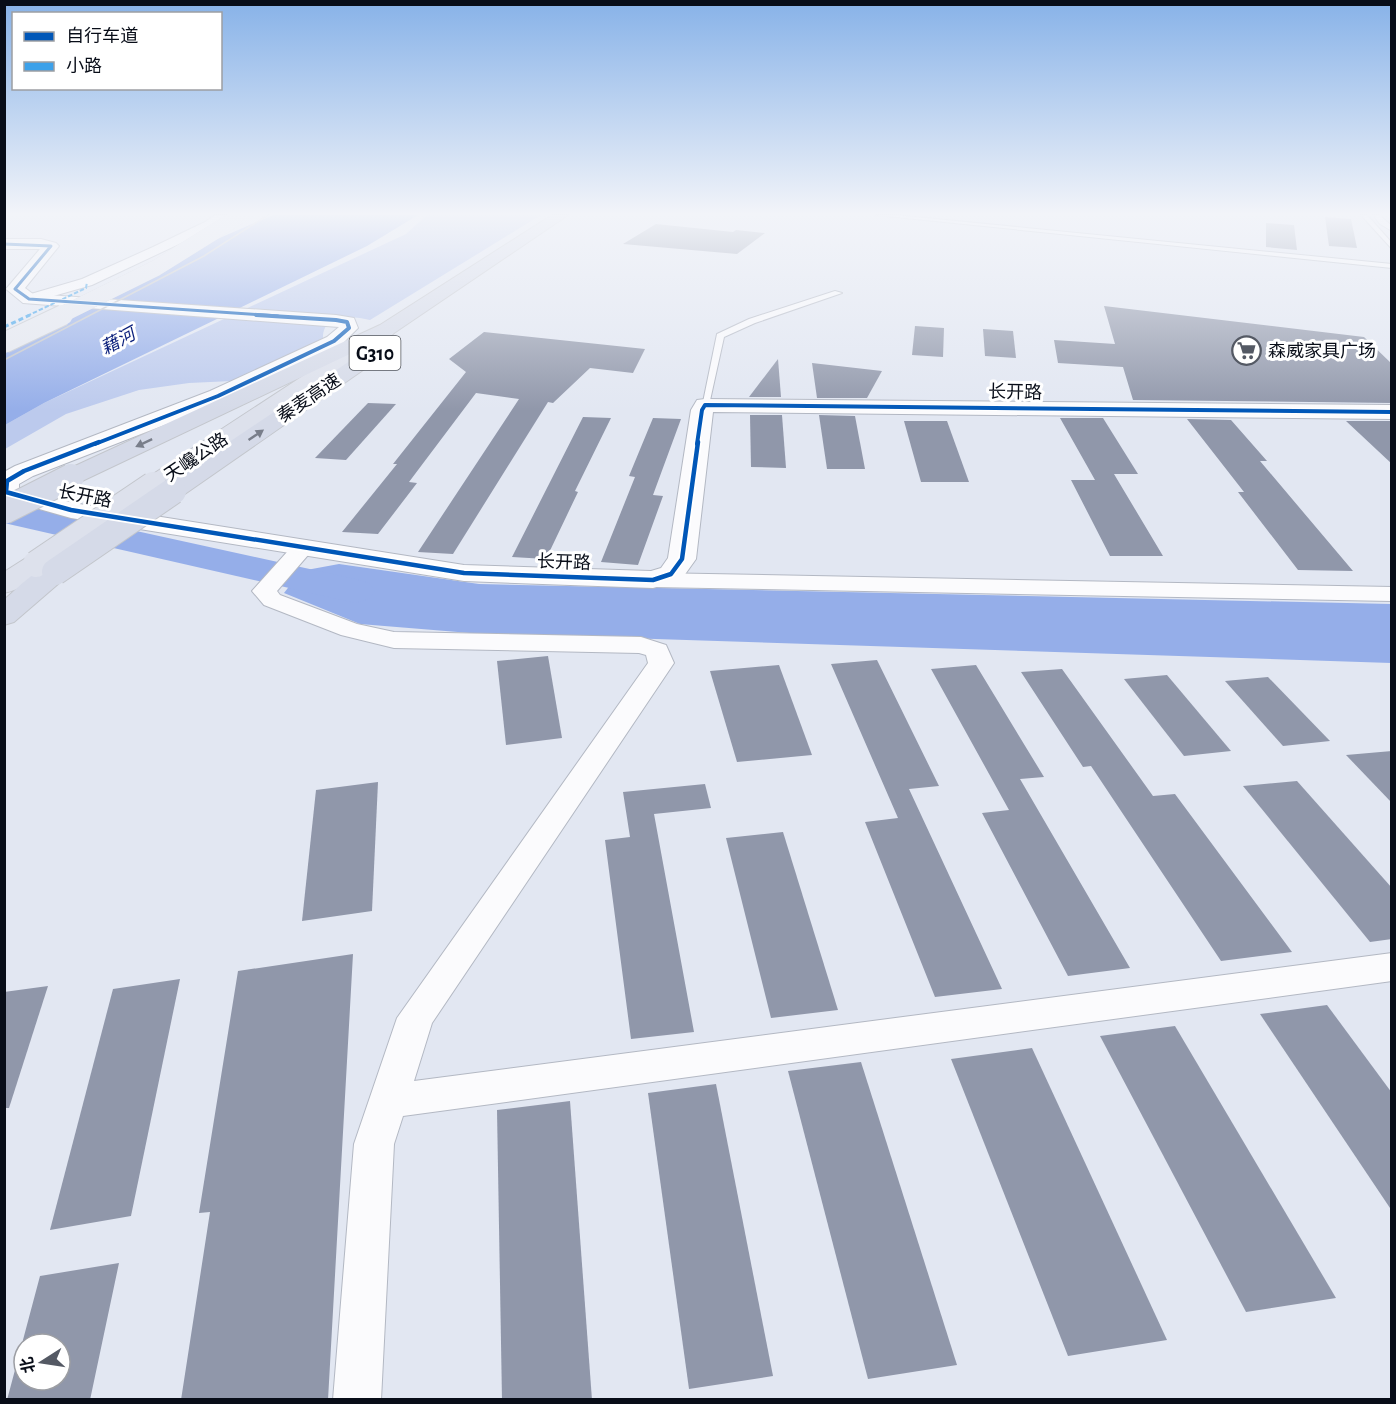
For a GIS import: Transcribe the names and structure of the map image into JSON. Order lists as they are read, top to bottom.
{
  "streets": {
    "highway": ["G310", "秦麦高速", "天巉公路"],
    "street": ["长开路"]
  },
  "crossings": [
    ["G310", "秦麦高速"],
    ["G310", "天巉公路"]
  ],
  "water": ["藉河"],
  "places": {
    "supermarket": ["森威家具广场"]
  },
  "legend": ["自行车道", "小路"],
  "north": "left"
}
